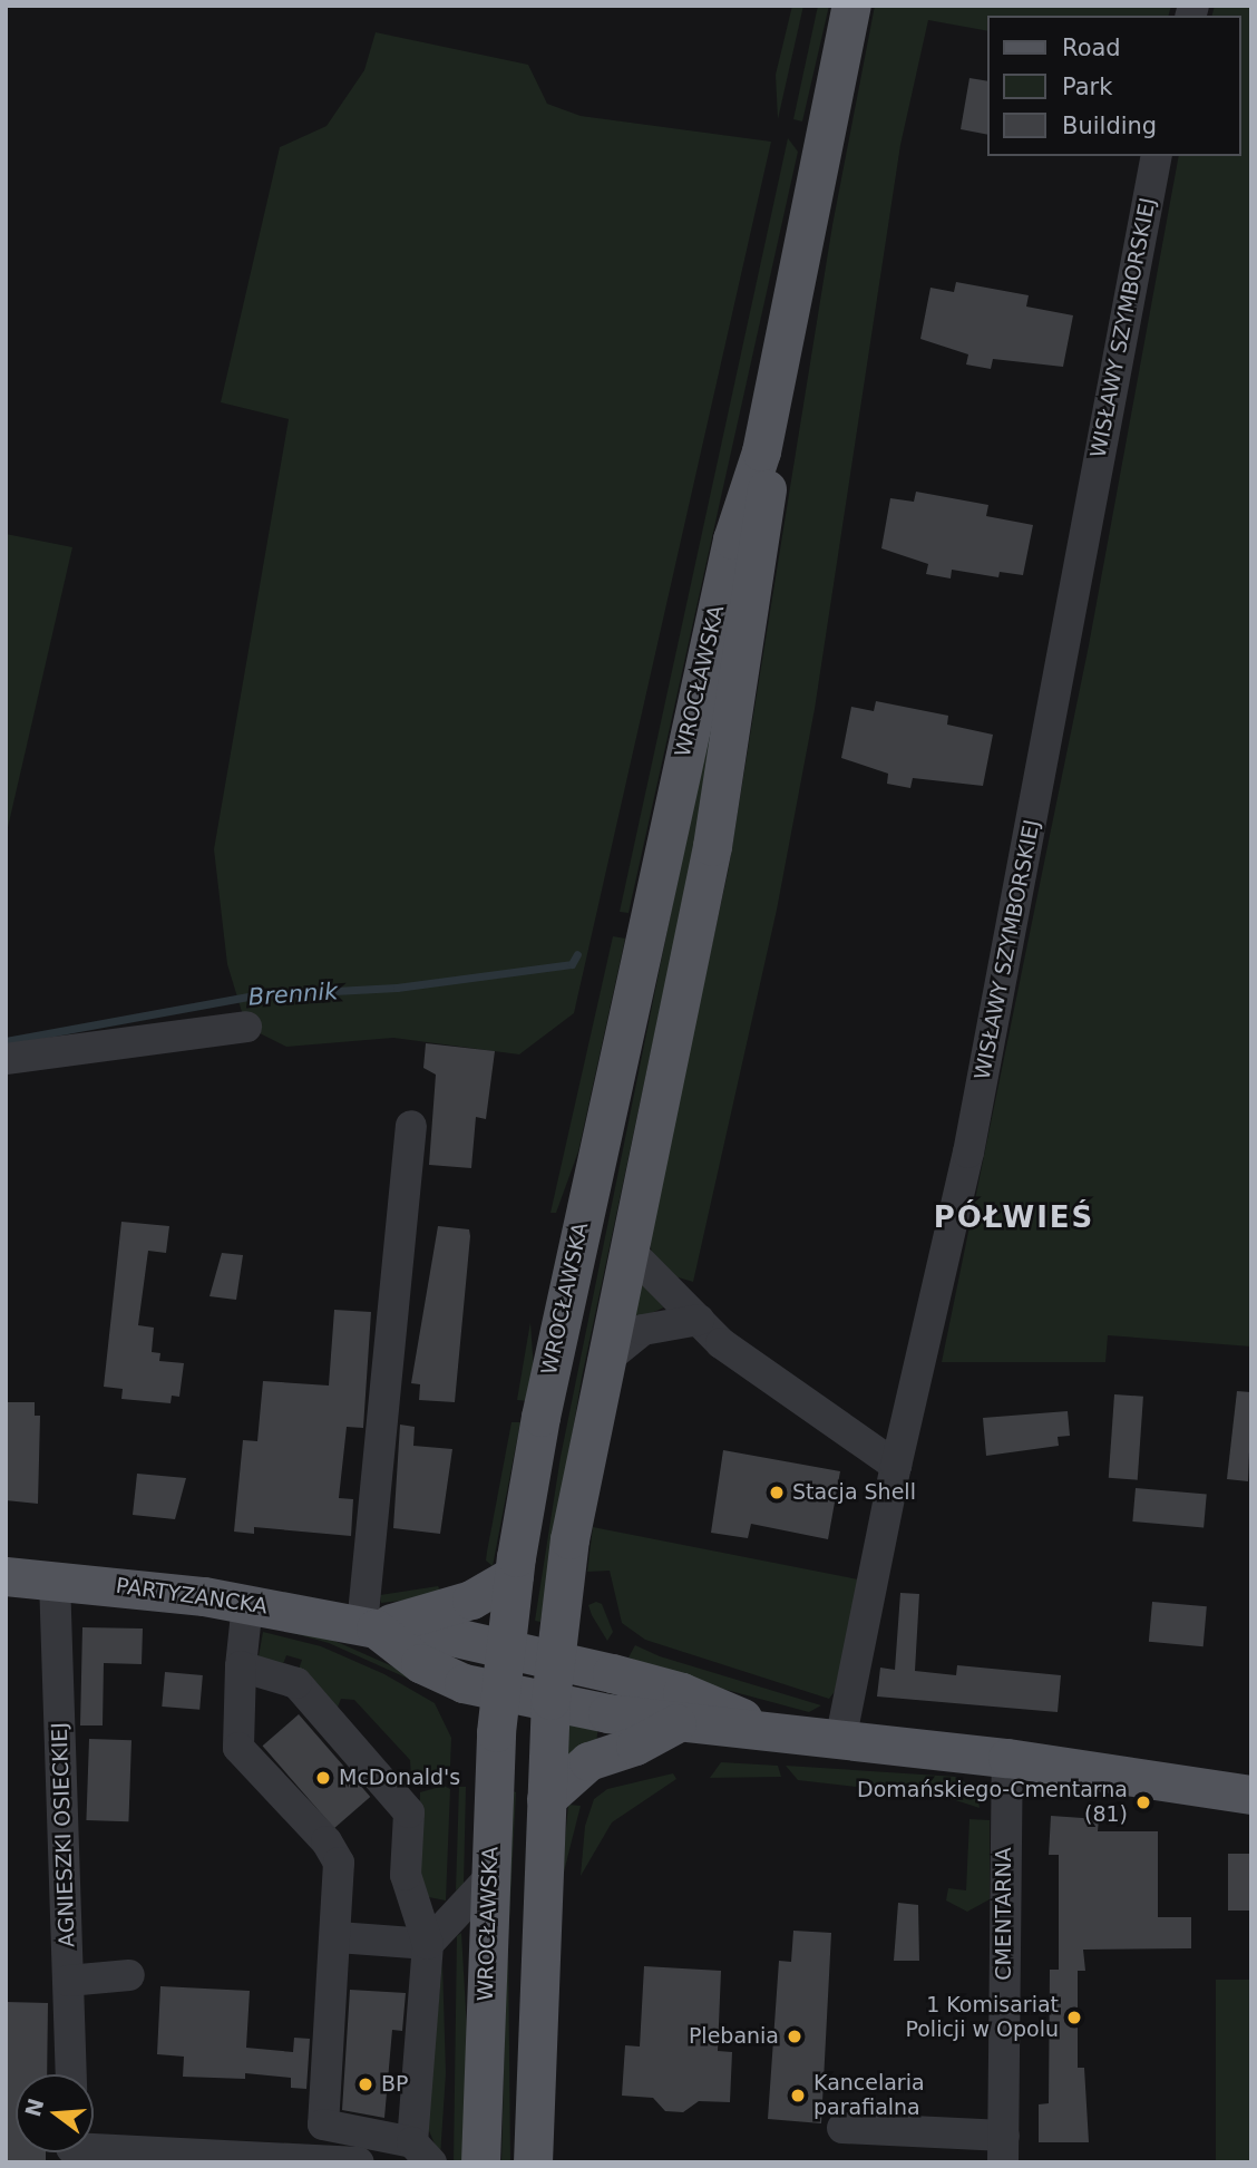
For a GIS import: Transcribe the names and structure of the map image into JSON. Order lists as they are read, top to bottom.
{
  "streets": {
    "main road": ["WROCŁAWSKA", "PARTYZANCKA"],
    "street": ["WISŁAWY SZYMBORSKIEJ", "AGNIESZKI OSIECKIEJ", "CMENTARNA"]
  },
  "crossings": [
    ["WROCŁAWSKA", "PARTYZANCKA"],
    ["PARTYZANCKA", "AGNIESZKI OSIECKIEJ"]
  ],
  "districts": ["PÓŁWIEŚ"],
  "water": ["Brennik"],
  "places": [
    "Stacja Shell",
    "McDonald's",
    "Domańskiego-Cmentarna (81)",
    "1 Komisariat Policji w Opolu",
    "Plebania",
    "BP",
    "Kancelaria parafialna"
  ],
  "legend": ["Road", "Park", "Building"],
  "north": "left"
}
